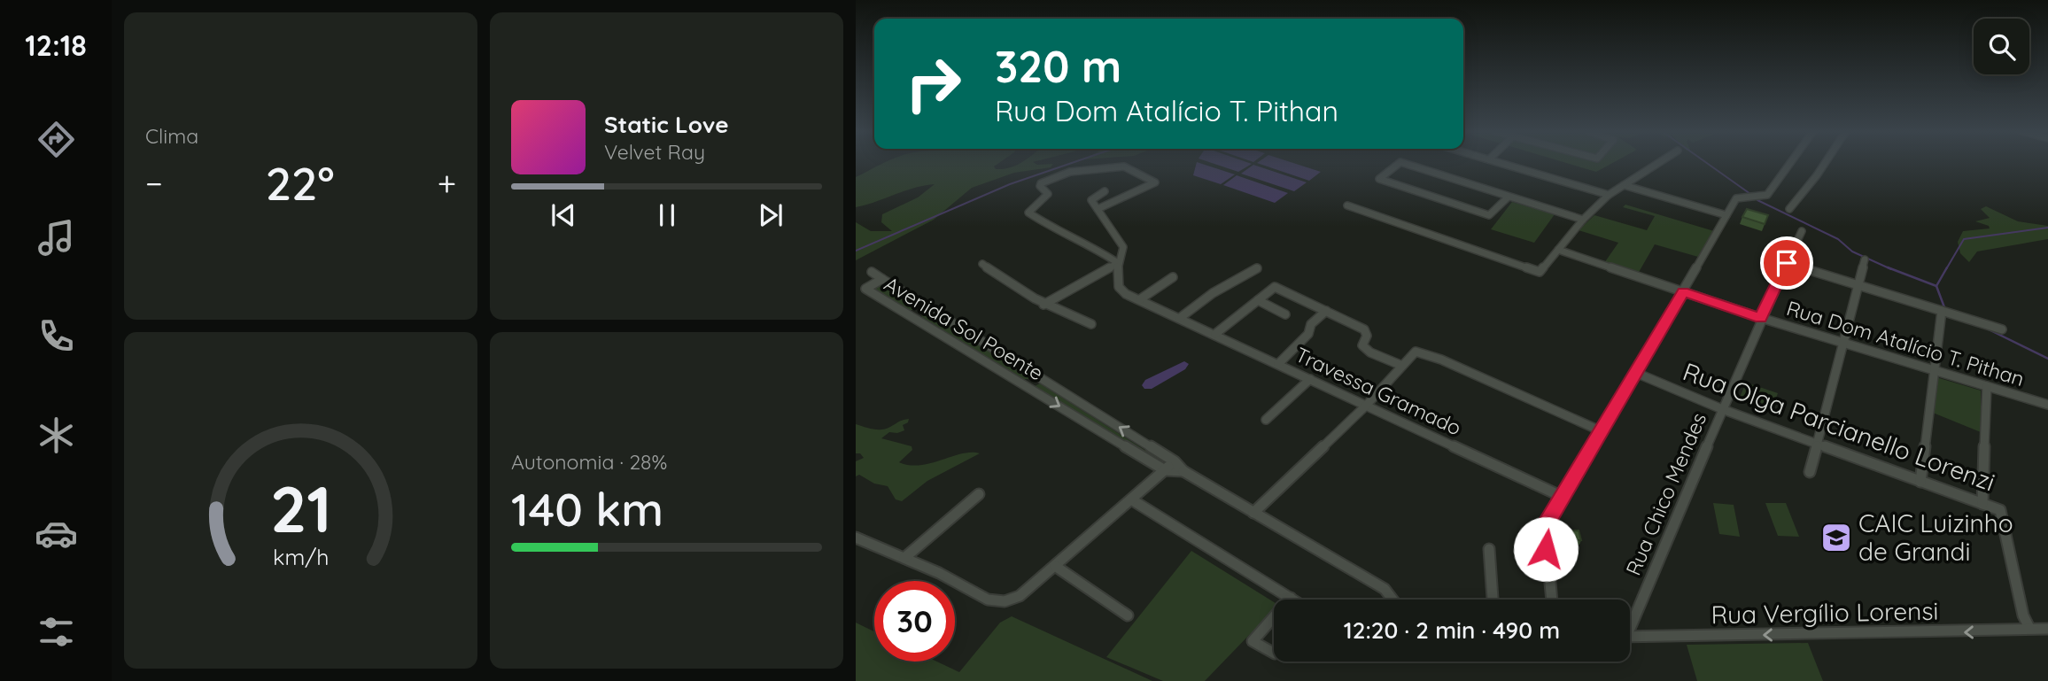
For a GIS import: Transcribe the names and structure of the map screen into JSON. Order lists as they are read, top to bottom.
{
  "streets": {
    "street": [
      "Avenida Sol Poente",
      "Rua Dom Atalício T. Pithan",
      "Travessa Gramado",
      "Rua Olga Parcianello Lorenzi",
      "Rua Chico Mendes",
      "Rua Vergílio Lorensi"
    ]
  },
  "crossings": [
    ["Rua Dom Atalício T. Pithan", "Rua Chico Mendes"],
    ["Rua Olga Parcianello Lorenzi", "Rua Chico Mendes"],
    ["Rua Olga Parcianello Lorenzi", "Rua Vergílio Lorensi"]
  ],
  "one_way": ["Rua Vergílio Lorensi"],
  "places": {
    "school or university": ["CAIC Luizinho de Grandi"]
  },
  "page": {
    "tabs": "12:18",
    "tile": [
      "Clima",
      ["Autonomia · 28%", "140 km"]
    ],
    "turn": ["320 m", "Rua Dom Atalício T. Pithan"],
    "song": ["Static Love", "Velvet Ray"],
    "heat": ["−", "22°", "+"],
    "limit": "30",
    "trip": "12:20 · 2 min · 490 m",
    "gauge": ["21", "km/h"]
  }
}
